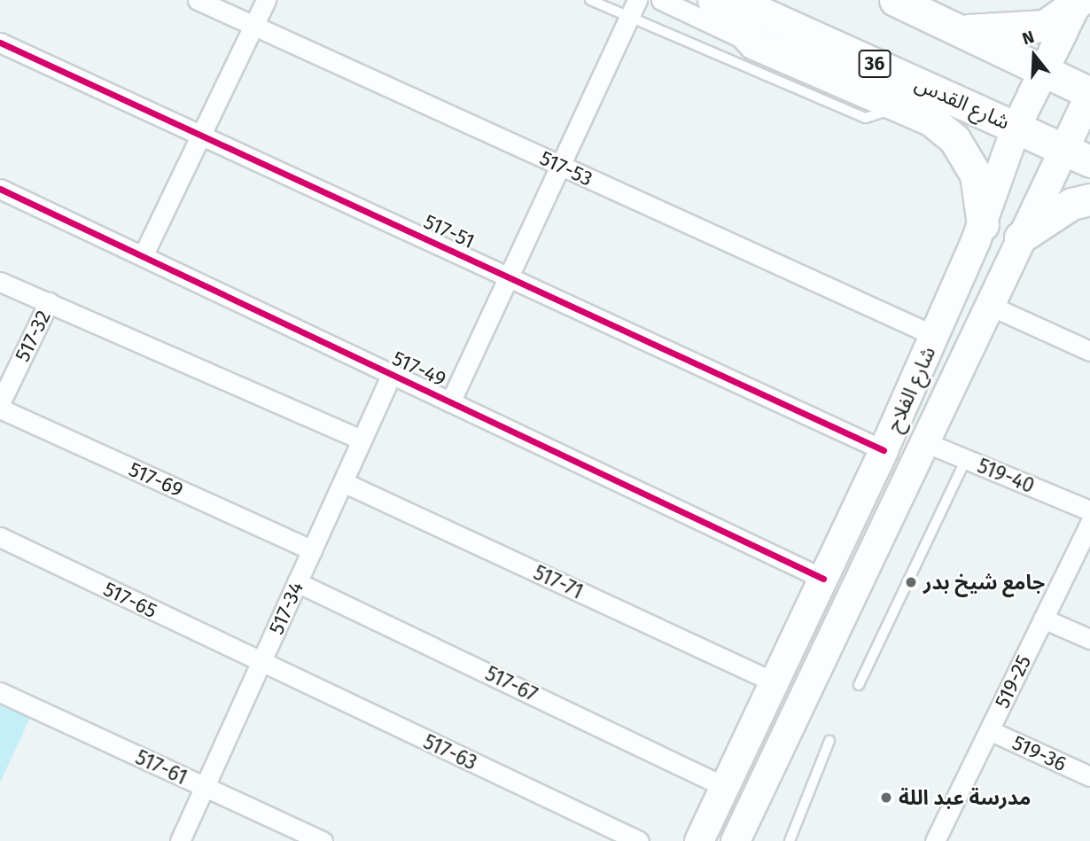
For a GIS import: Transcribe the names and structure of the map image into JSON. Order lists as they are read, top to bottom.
{
  "streets": {
    "main road": ["36", "شارع القدس", "شارع الفلاح"],
    "street": [
      "517-53",
      "517-51",
      "517-32",
      "517-49",
      "519-40",
      "517-69",
      "517-71",
      "517-65",
      "517-34",
      "519-25",
      "517-67",
      "517-63",
      "519-36",
      "517-61"
    ]
  },
  "crossings": [
    ["شارع القدس", "شارع الفلاح"],
    ["517-53", "شارع الفلاح"],
    ["517-51", "شارع الفلاح"],
    ["517-49", "شارع الفلاح"],
    ["517-49", "517-34"],
    ["شارع الفلاح", "519-40"],
    ["شارع الفلاح", "517-71"],
    ["شارع الفلاح", "517-67"],
    ["517-69", "517-34"],
    ["517-71", "517-34"],
    ["517-65", "517-34"],
    ["517-65", "517-63"],
    ["517-34", "517-67"],
    ["517-34", "517-63"],
    ["517-34", "517-61"],
    ["519-25", "519-36"]
  ],
  "places": ["جامع شيخ بدر", "مدرسة عبد اللة"],
  "north": "top"
}
